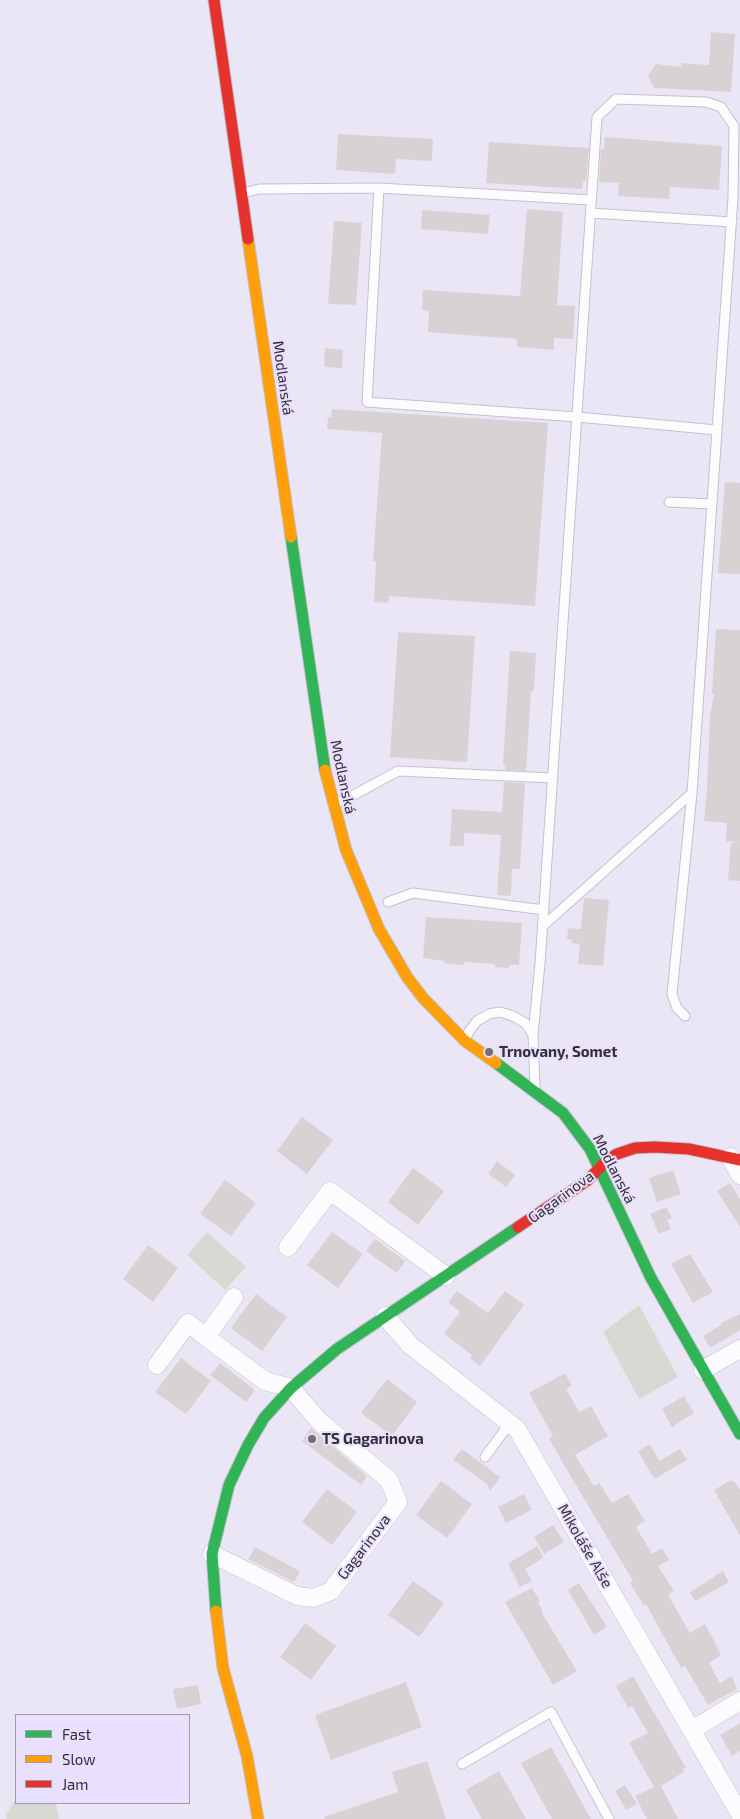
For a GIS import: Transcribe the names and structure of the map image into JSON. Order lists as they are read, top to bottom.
{
  "streets": {
    "street": ["Modlanská", "Gagarinova", "Mikoláše Alše"]
  },
  "crossings": [
    ["Modlanská", "Gagarinova"],
    ["Gagarinova", "Mikoláše Alše"]
  ],
  "places": ["Trnovany, Somet", "TS Gagarinova"],
  "legend": ["Fast", "Slow", "Jam"]
}
